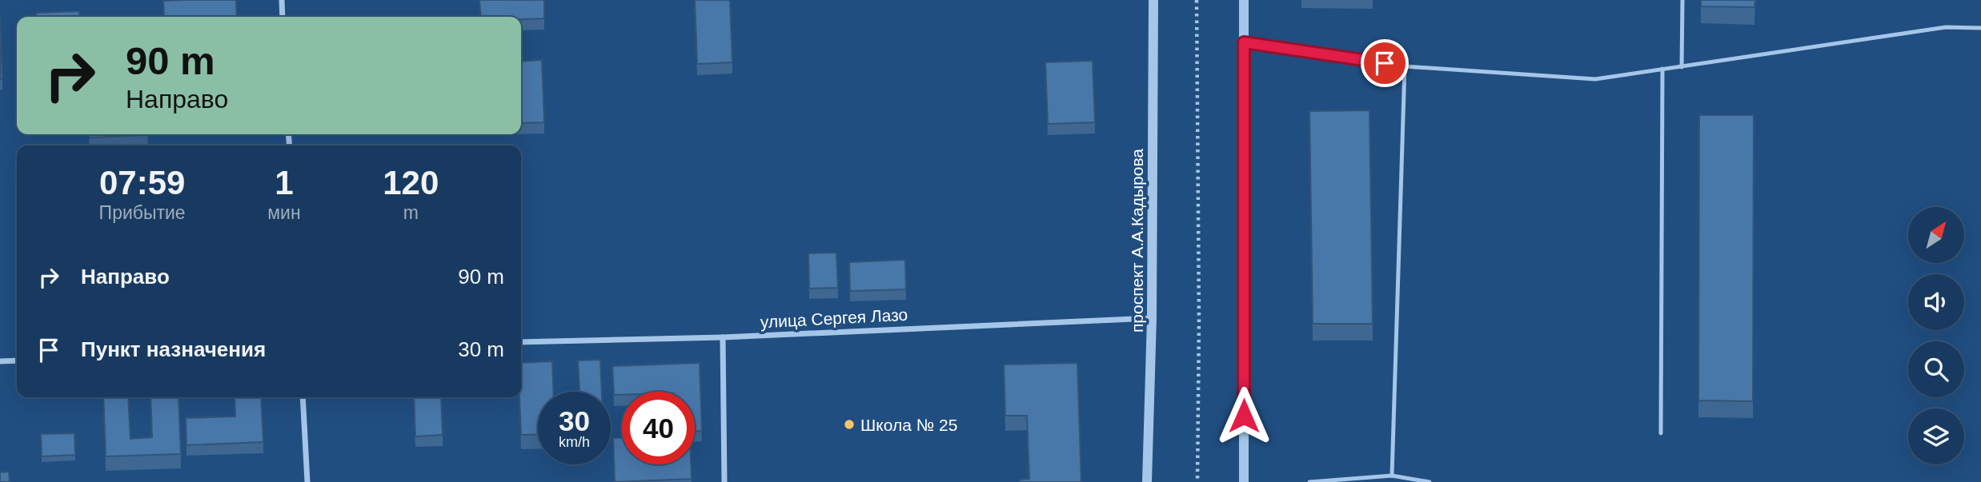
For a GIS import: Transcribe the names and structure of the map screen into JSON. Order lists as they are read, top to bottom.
{
  "streets": {
    "street": ["проспект А.А.Кадырова", "улица Сергея Лазо"]
  },
  "crossings": [
    ["проспект А.А.Кадырова", "улица Сергея Лазо"]
  ],
  "places": ["Школа № 25"],
  "north": "top right",
  "page": {
    "turn": ["90 m", "Направо"],
    "eta": [
      "07:59",
      "Прибытие",
      "1",
      "мин",
      "120",
      "m"
    ],
    "list": [
      {
        "name": "Направо",
        "value": "90 m"
      },
      {
        "name": "Пункт назначения",
        "value": "30 m"
      }
    ],
    "speed": "30 km/h",
    "limit": "40"
  }
}
